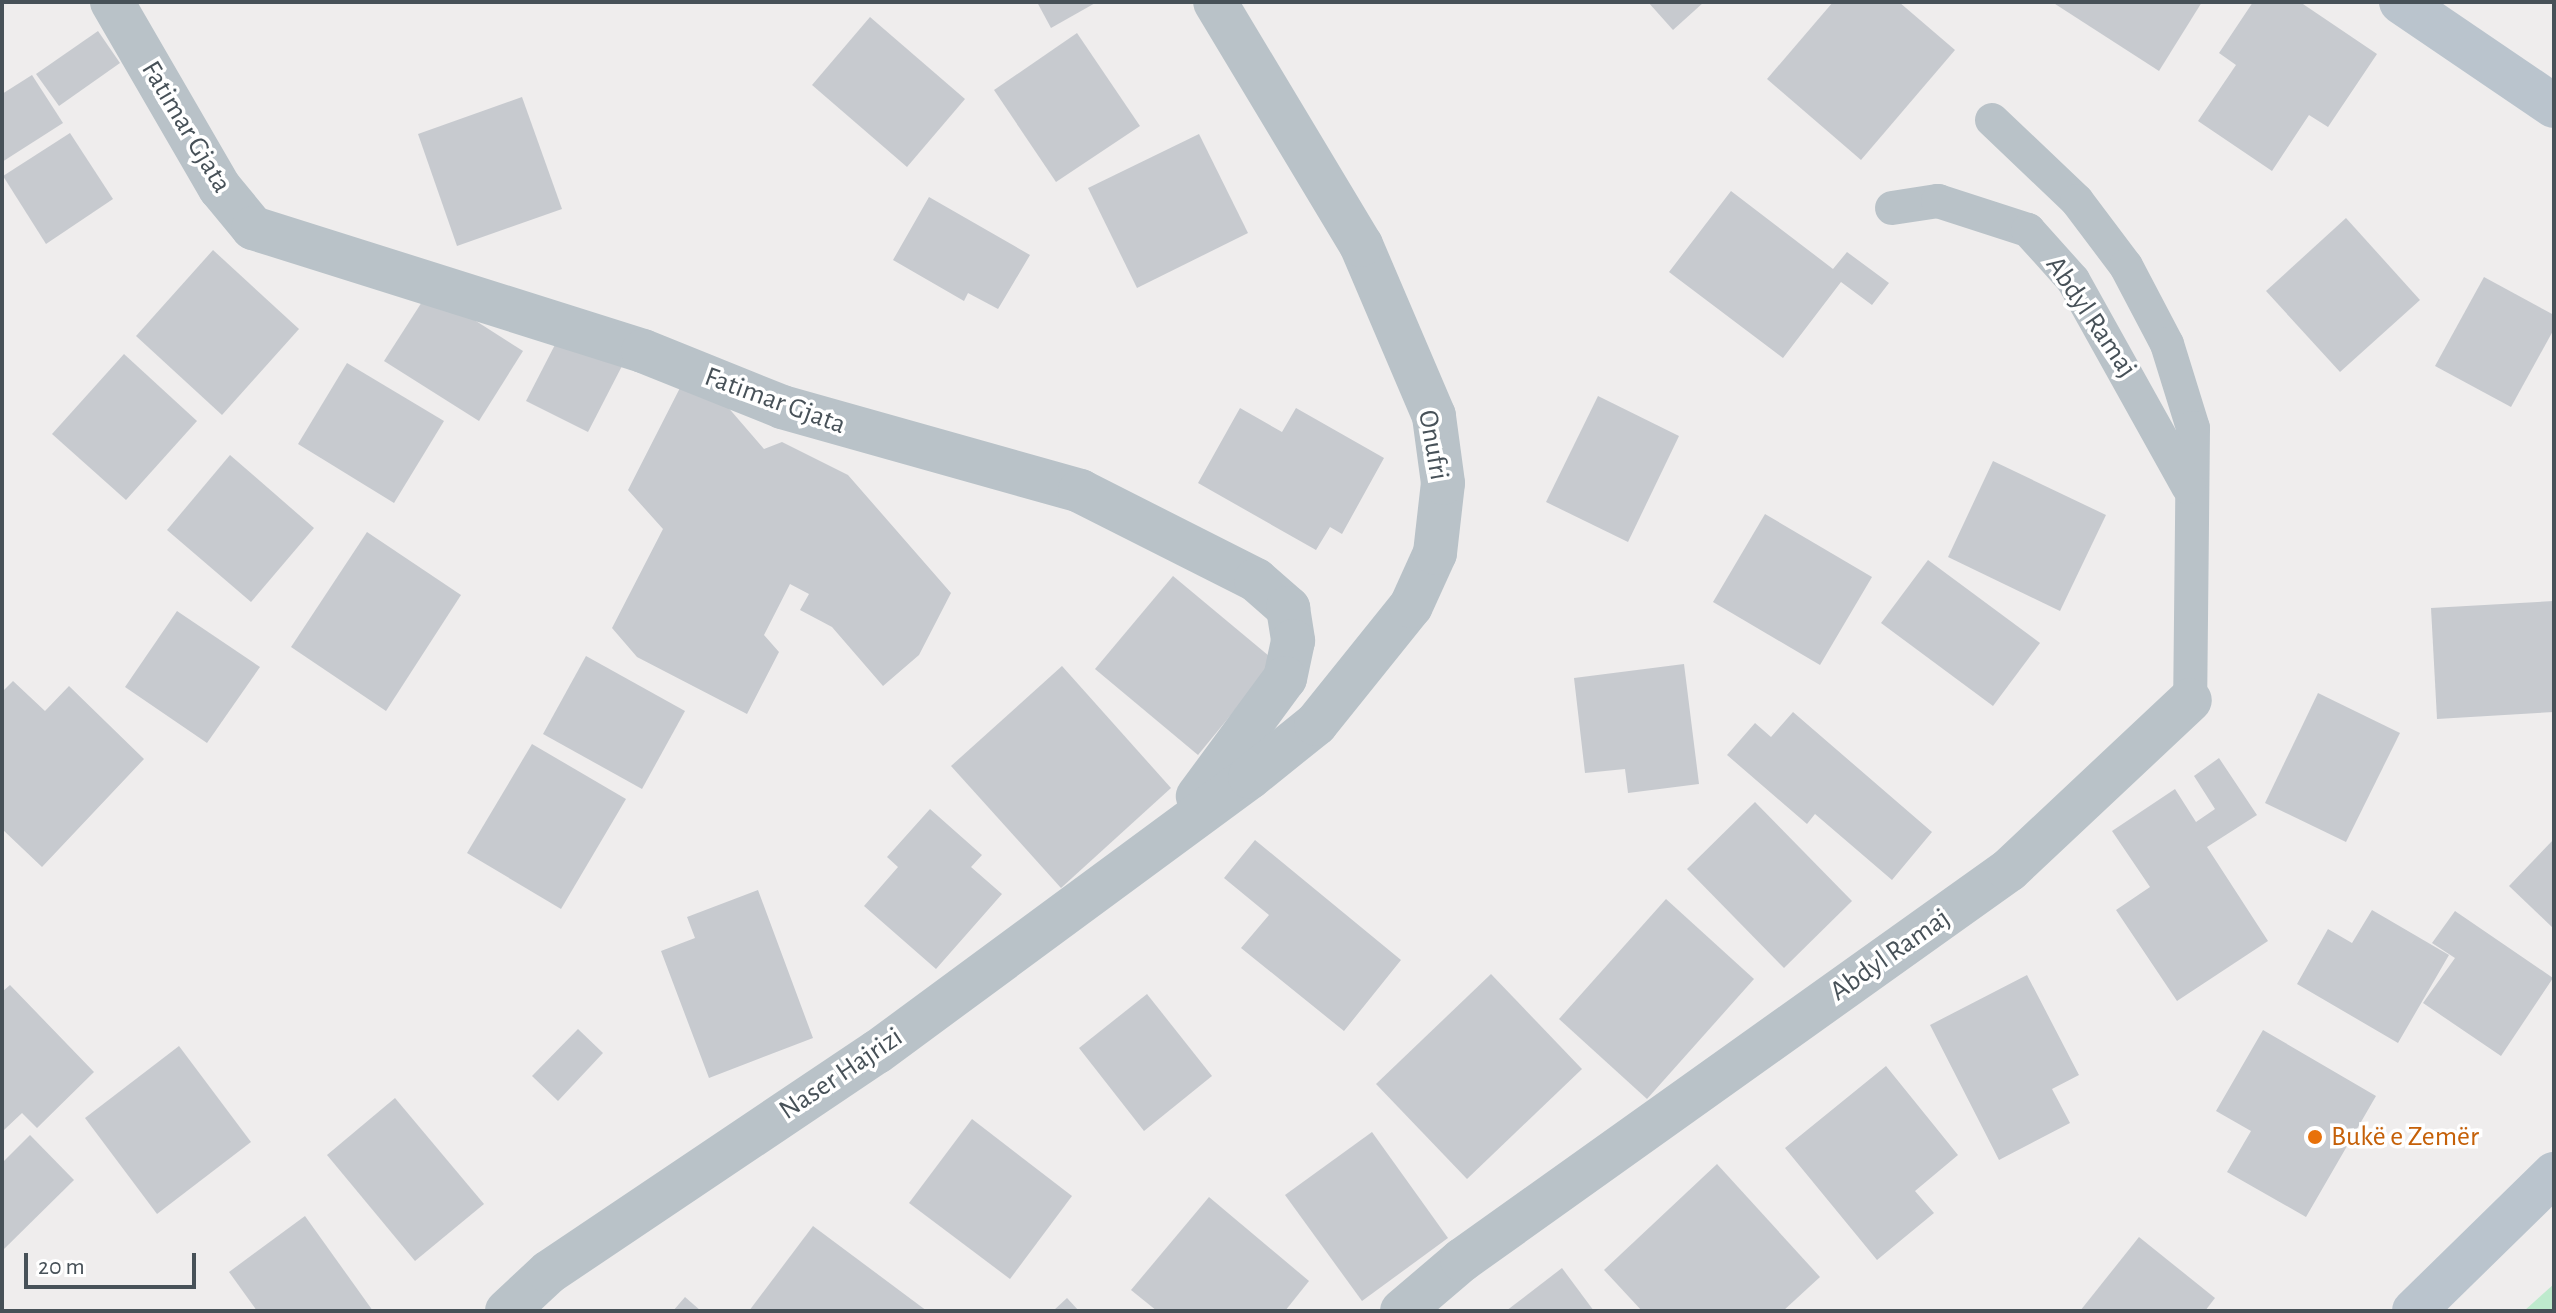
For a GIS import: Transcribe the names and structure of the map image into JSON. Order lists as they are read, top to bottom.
{
  "streets": {
    "street": [
      "Fatimar Gjata",
      "Abdyl Ramaj",
      "Onufri",
      "Naser Hajrizi"
    ]
  },
  "crossings": [
    ["Fatimar Gjata", "Onufri"],
    ["Fatimar Gjata", "Naser Hajrizi"],
    ["Onufri", "Naser Hajrizi"]
  ],
  "places": ["Bukë e Zemër"],
  "scale_bar": "20 m"
}
